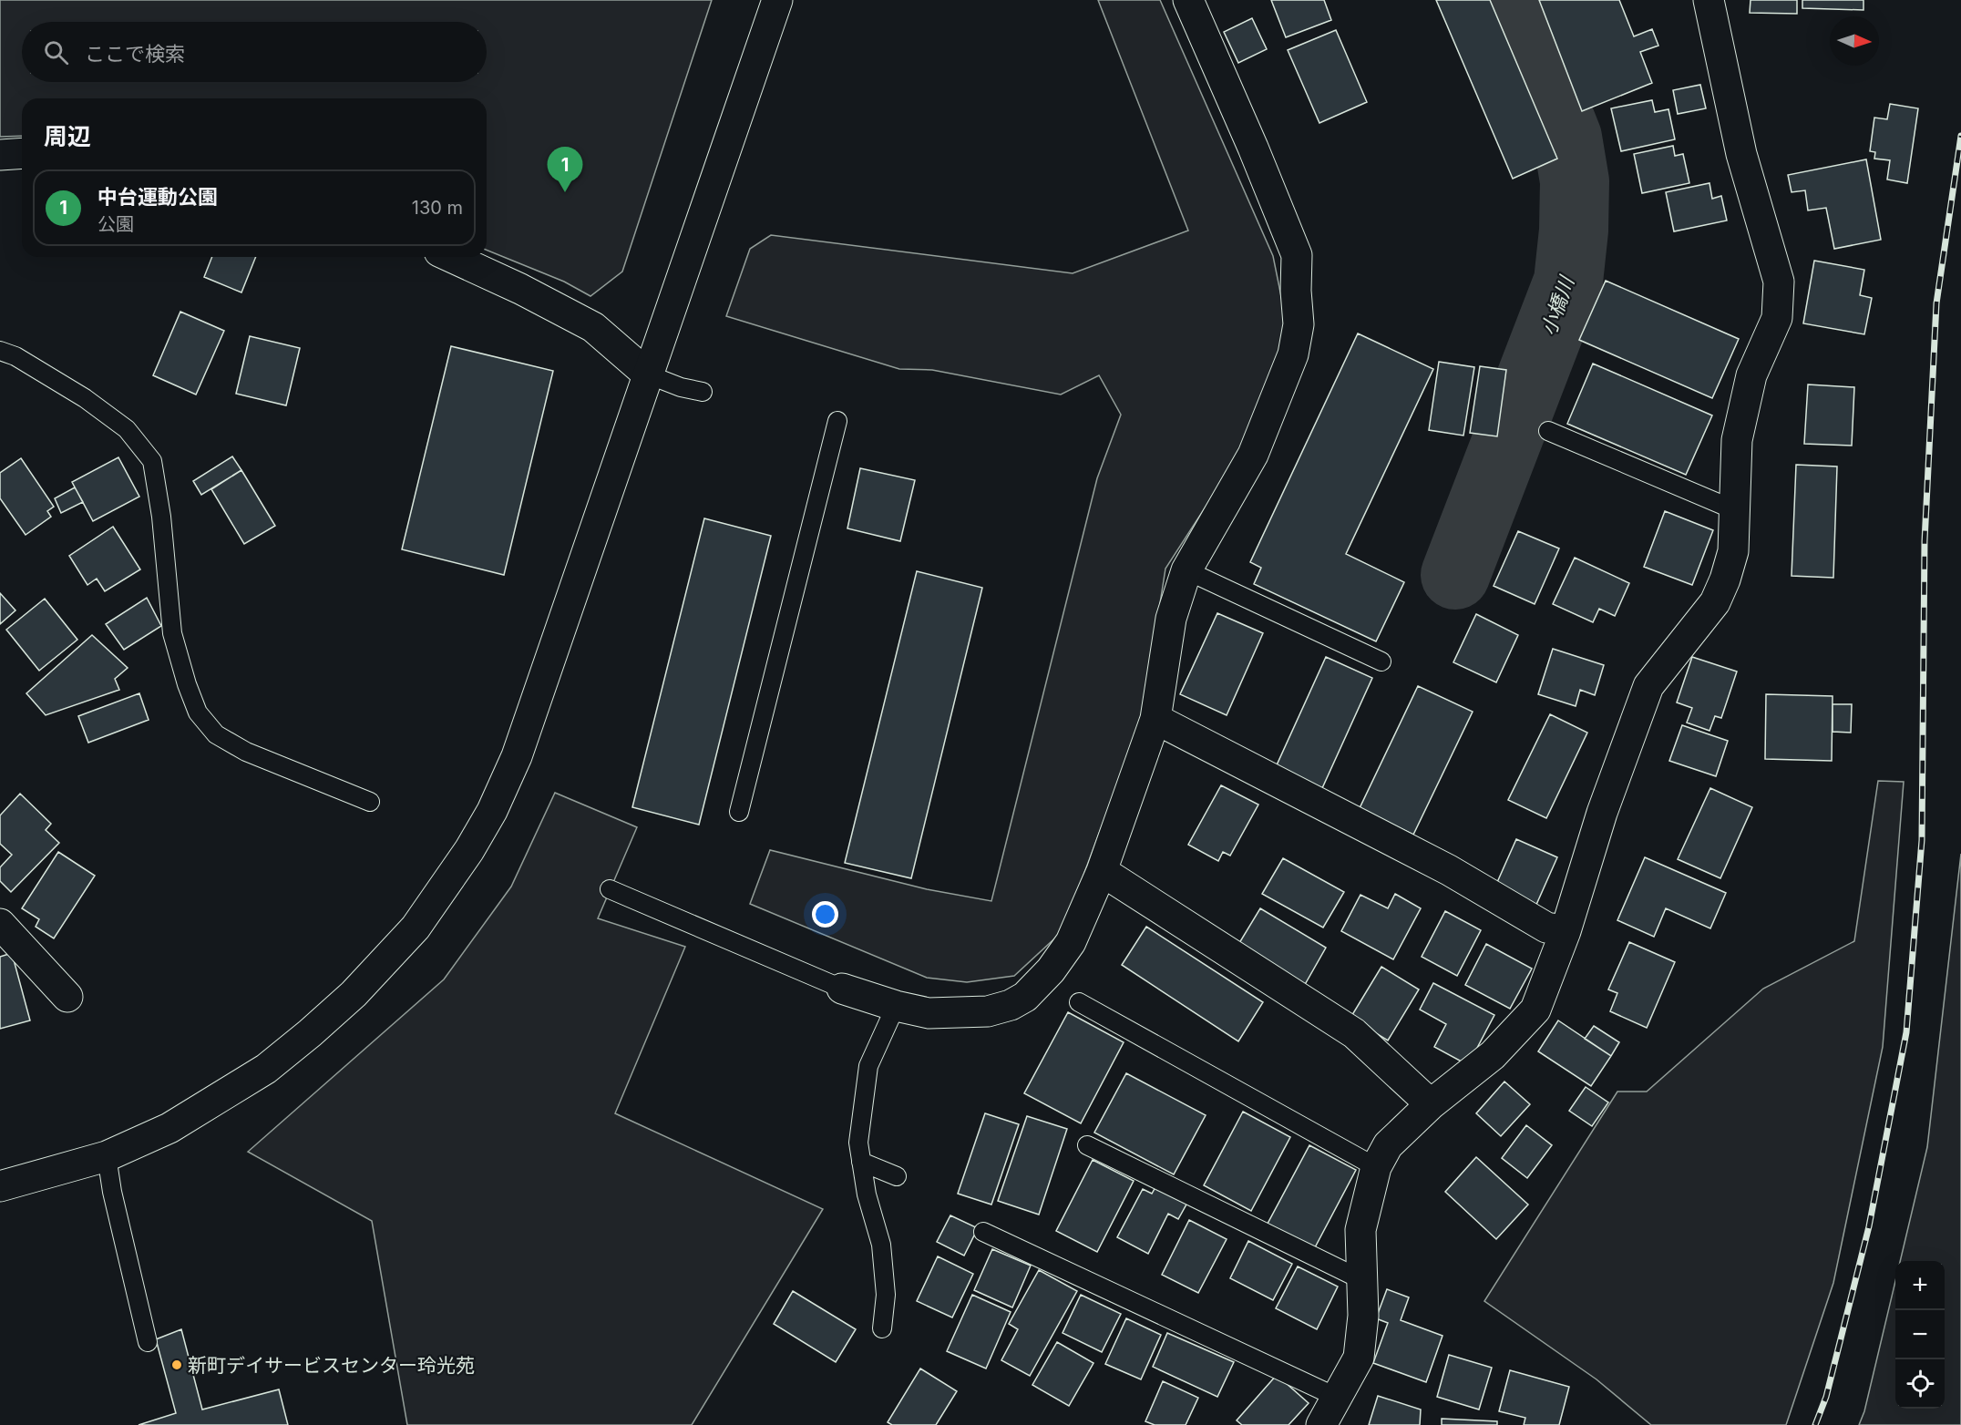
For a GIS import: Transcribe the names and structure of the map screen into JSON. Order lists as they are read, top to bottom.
{
  "water": ["小橋川"],
  "places": ["新町デイサービスセンター玲光苑"],
  "north": "right",
  "page": {
    "search": "ここで検索",
    "heading": "周辺",
    "pins": "1",
    "list": [
      {
        "mark": "1",
        "name": "中台運動公園",
        "note": "公園",
        "value": "130 m"
      }
    ],
    "map_buttons": ["+", "−"]
  }
}
